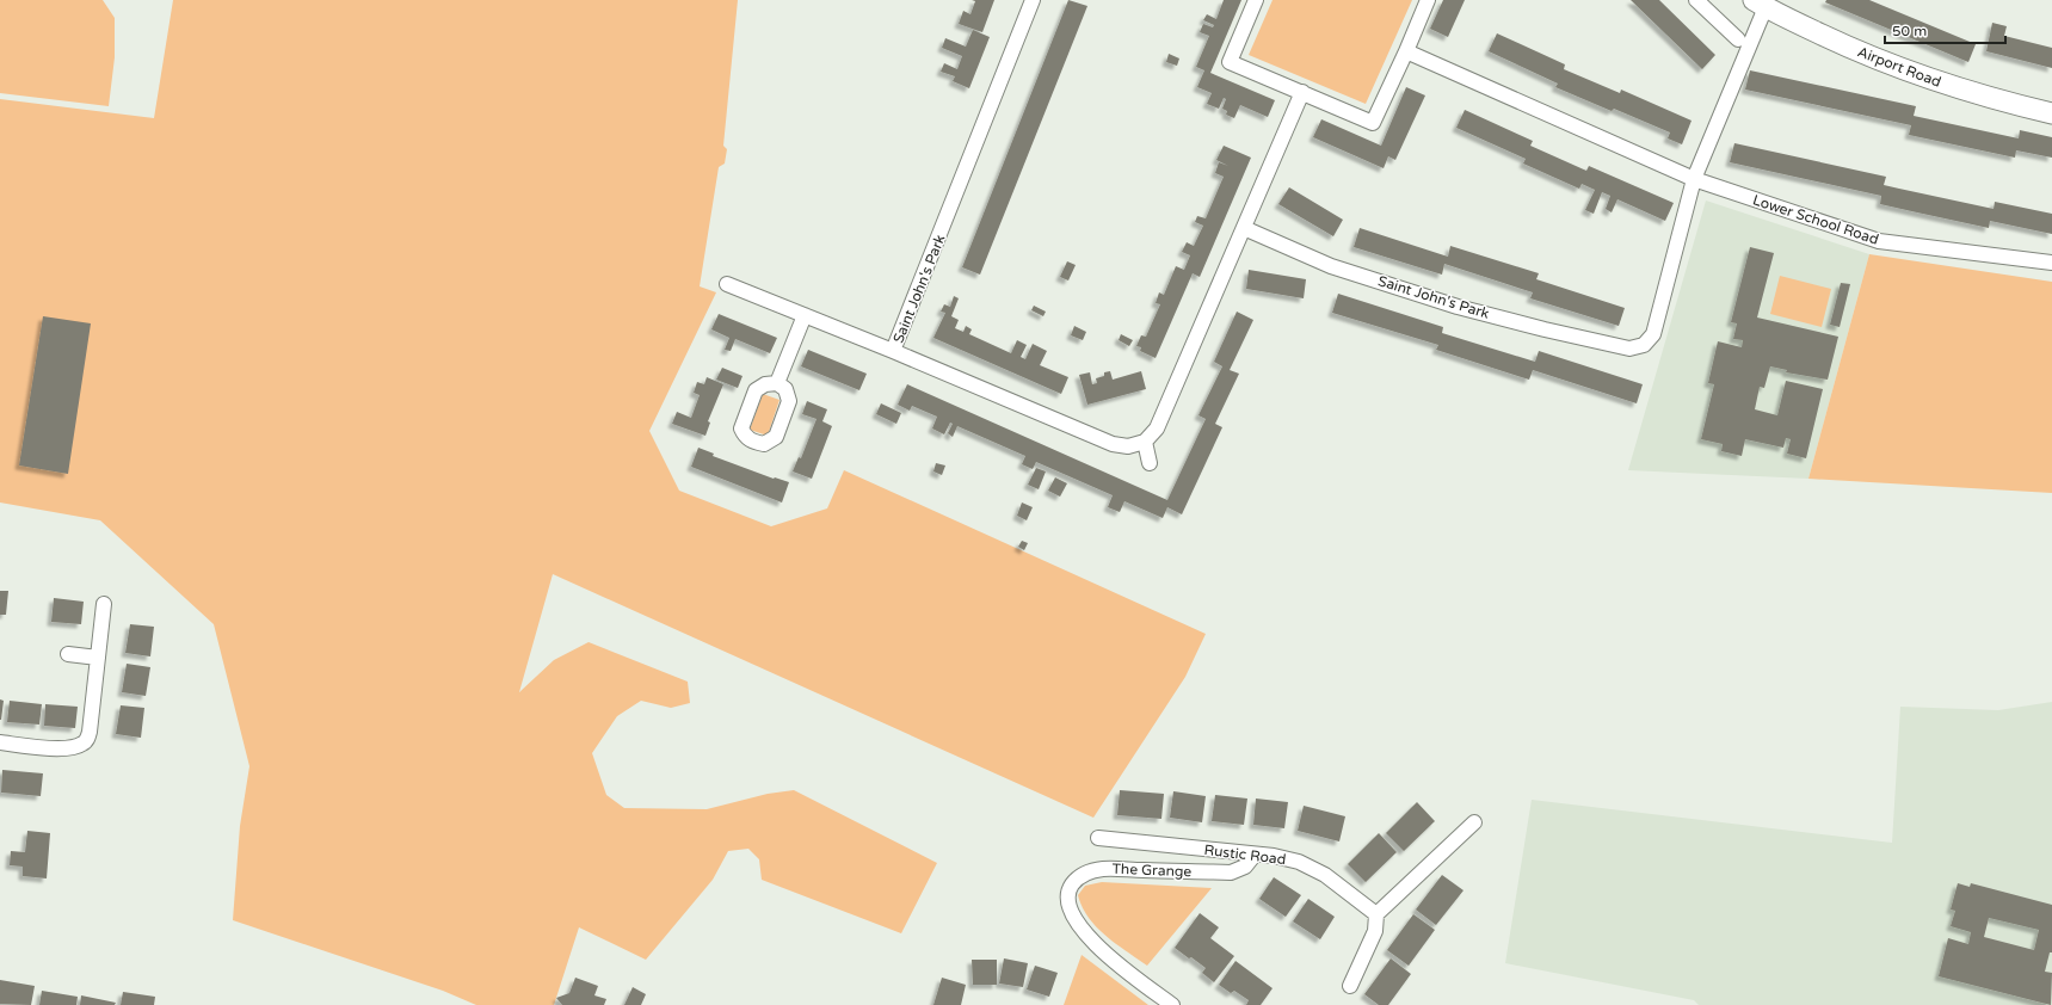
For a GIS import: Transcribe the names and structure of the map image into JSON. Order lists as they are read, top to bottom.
{
  "streets": {
    "main road": ["Airport Road"],
    "street": [
      "Lower School Road",
      "Saint John's Park",
      "Rustic Road",
      "The Grange"
    ]
  },
  "crossings": [
    ["Lower School Road", "Saint John's Park"],
    ["Rustic Road", "The Grange"]
  ],
  "scale_bar": "50 m"
}
